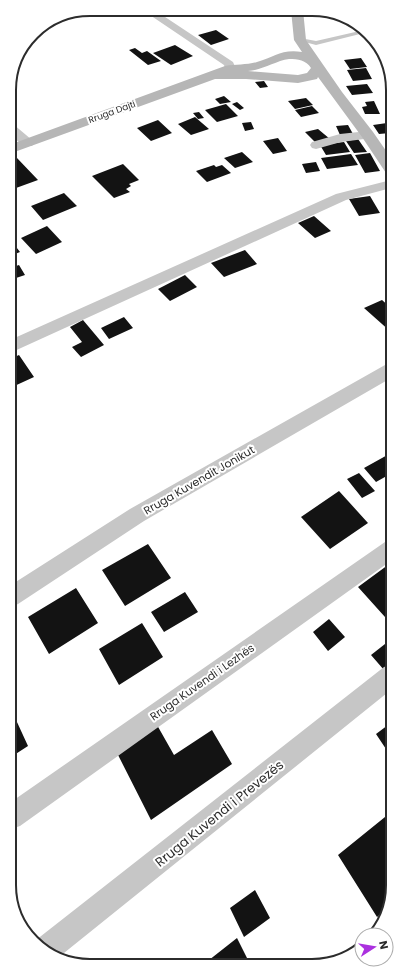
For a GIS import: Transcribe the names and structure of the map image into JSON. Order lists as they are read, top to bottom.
{
  "streets": {
    "street": [
      "Rruga Dajti",
      "Rruga Kuvendit Jonikut",
      "Rruga Kuvendi i Lezhës",
      "Rruga Kuvendi i Prevezës"
    ]
  },
  "north": "right"
}
